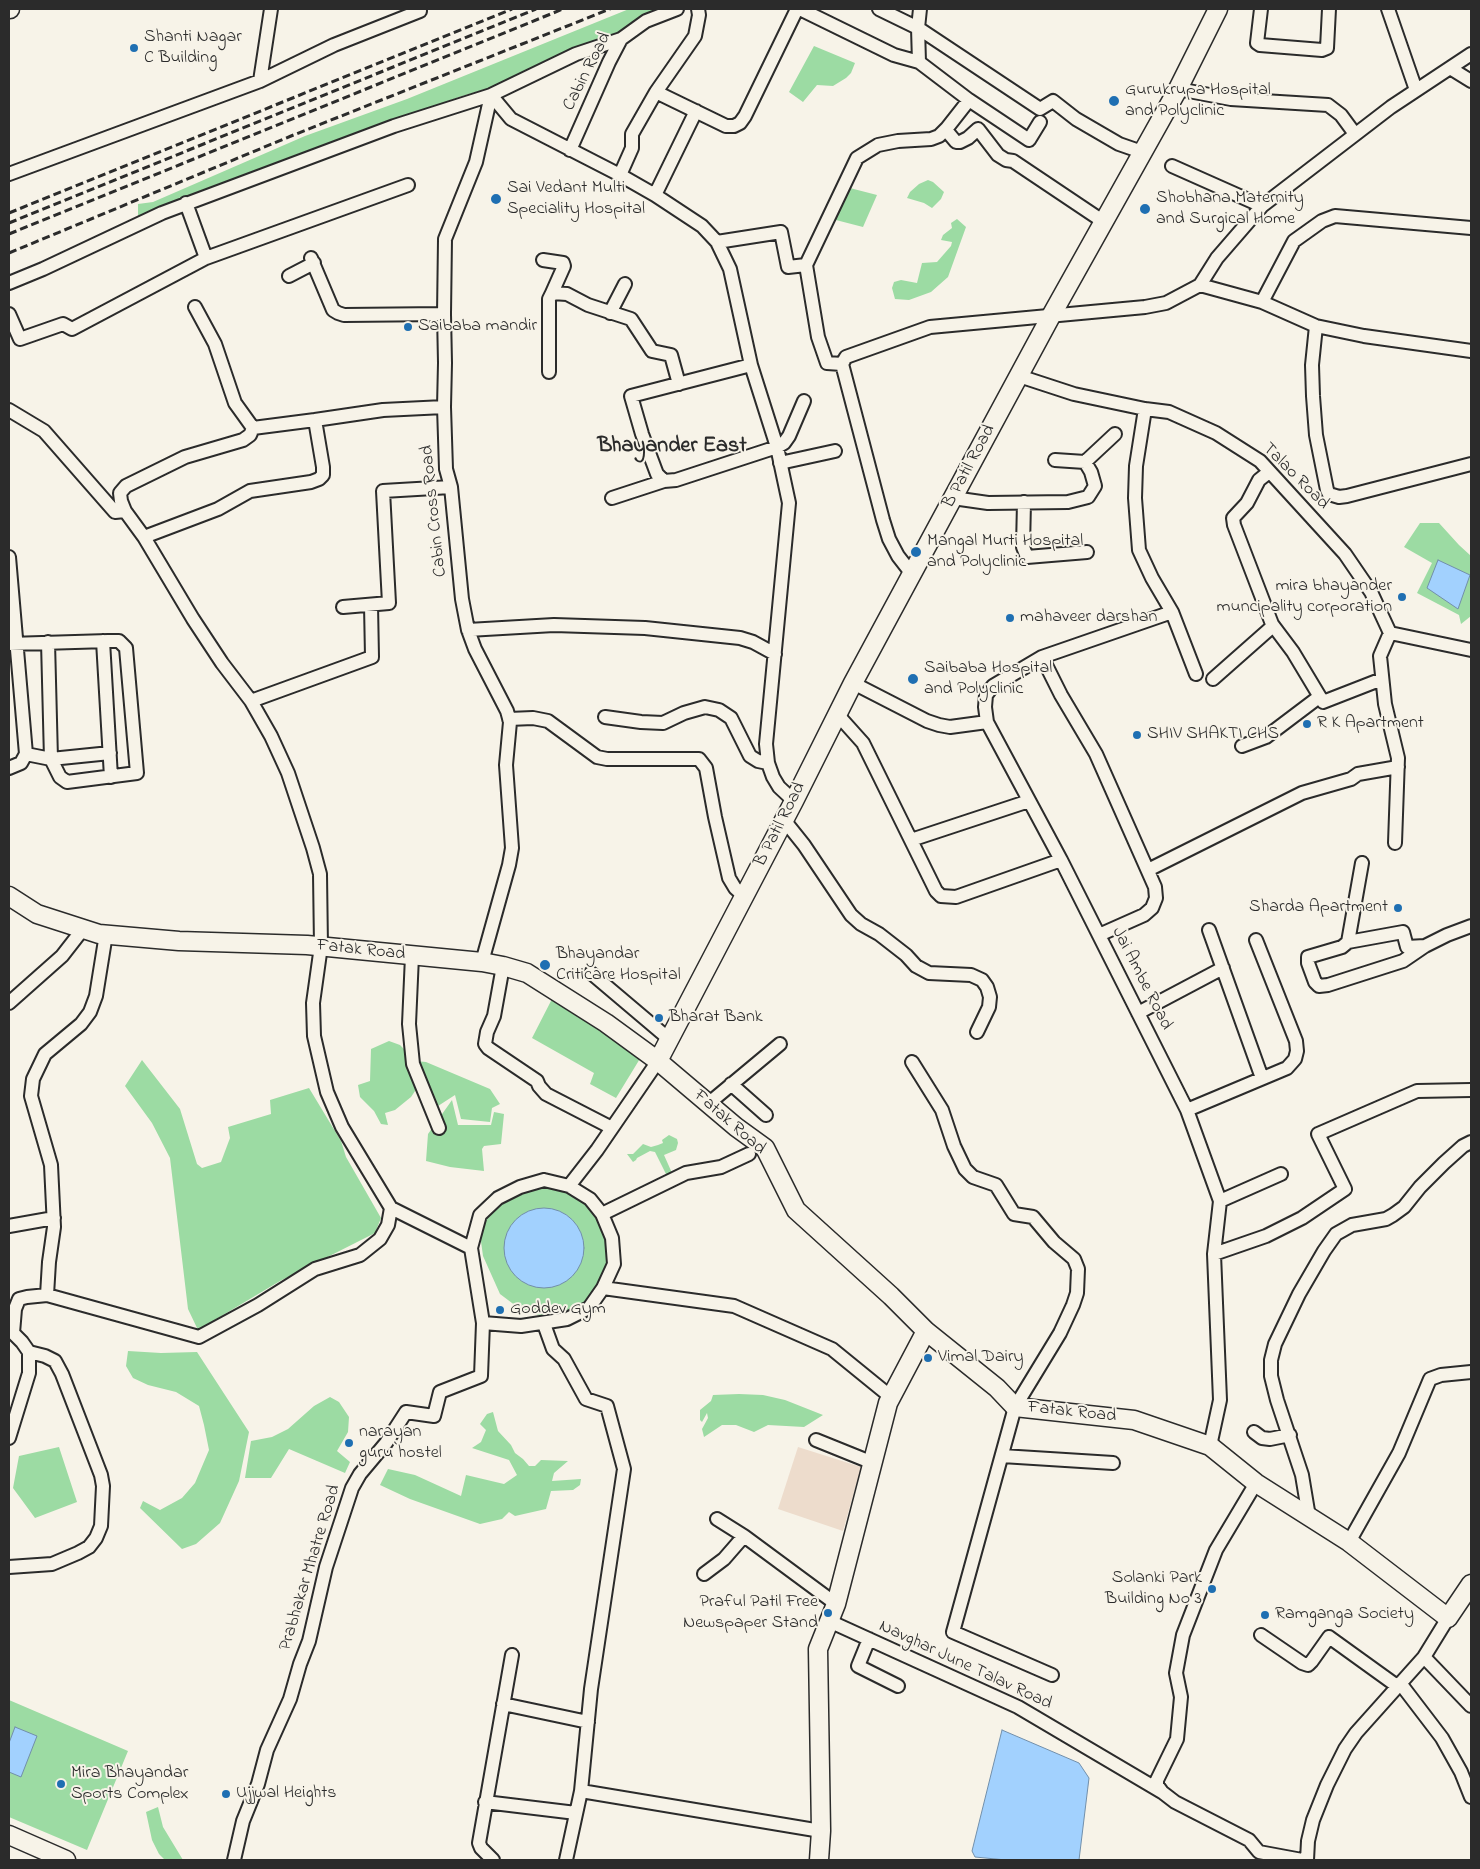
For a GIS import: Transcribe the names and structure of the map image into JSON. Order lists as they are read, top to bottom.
{
  "streets": {
    "main road": ["B Patil Road", "Fatak Road"],
    "street": [
      "Cabin Road",
      "Talao Road",
      "Cabin Cross Road",
      "Jai Ambe Road",
      "Prabhakar Mhatre Road",
      "Navghar June Talav Road"
    ]
  },
  "crossings": [
    ["B Patil Road", "Talao Road"],
    ["B Patil Road", "Fatak Road"],
    ["Cabin Cross Road", "Fatak Road"],
    ["Fatak Road", "Jai Ambe Road"]
  ],
  "districts": ["Bhayander East"],
  "places": [
    "Shanti Nagar C Building",
    "Gurukrupa Hospital and Polyclinic",
    "Sai Vedant Multi Speciality Hospital",
    "Shobhana Maternity and Surgical Home",
    "Saibaba mandir",
    "Mangal Murti Hospital and Polyclinic",
    "mira bhayander muncipality corporation",
    "mahaveer darshan",
    "Saibaba Hospital and Polyclinic",
    "R K Apartment",
    "SHIV SHAKTI CHS",
    "Sharda Apartment",
    "Bhayandar Criticare Hospital",
    "Bharat Bank",
    "Goddev Gym",
    "Vimal Dairy",
    "narayan guru hostel",
    "Solanki Park Building No 3",
    "Praful Patil Free Newspaper Stand",
    "Ramganga Society",
    "Mira Bhayandar Sports Complex",
    "Ujjwal Heights"
  ]
}
